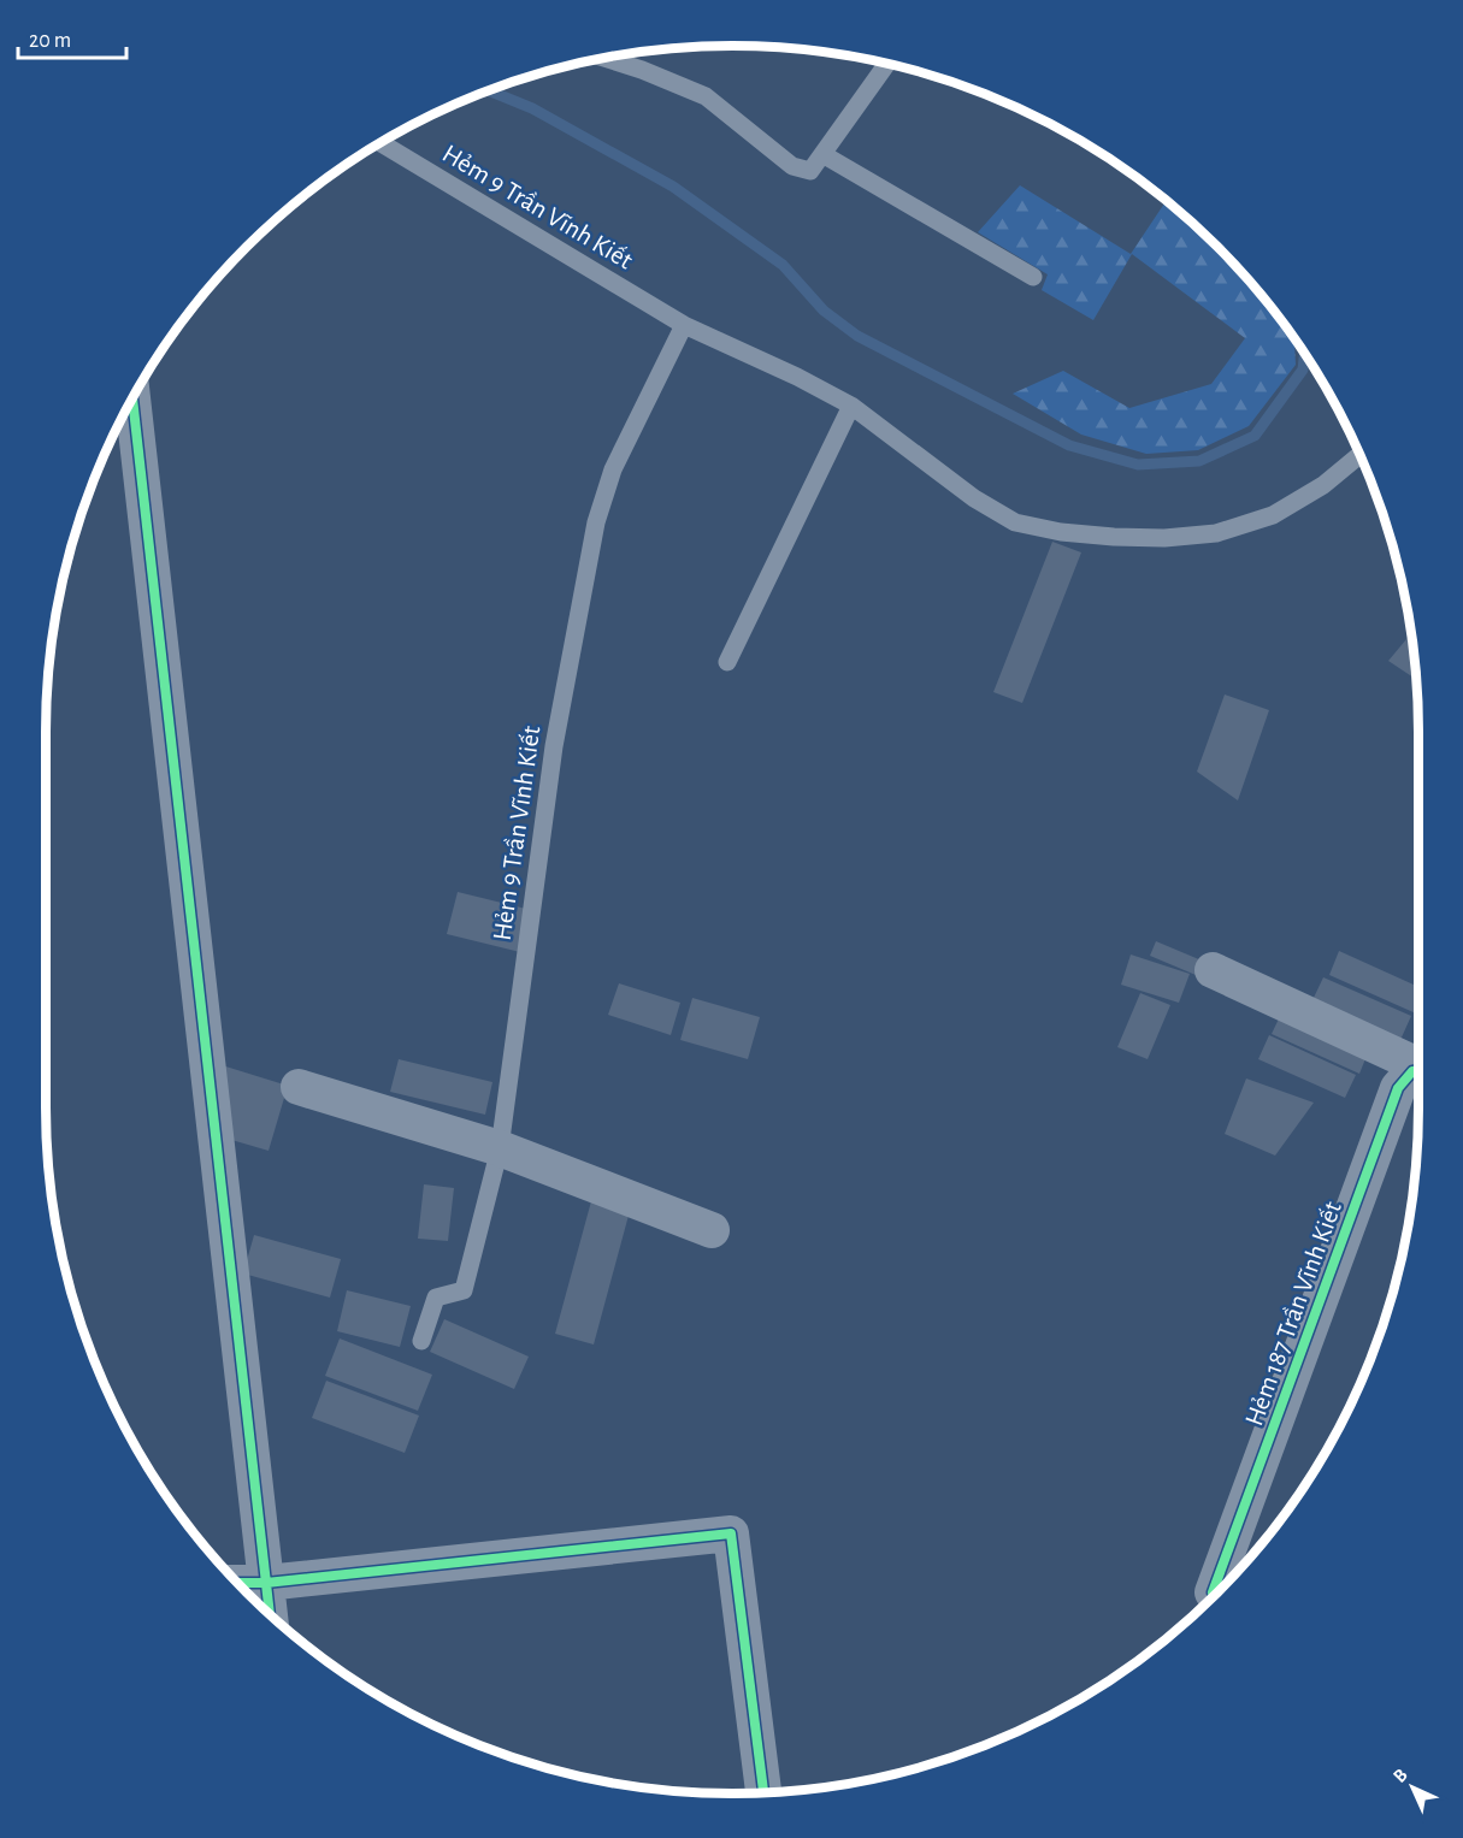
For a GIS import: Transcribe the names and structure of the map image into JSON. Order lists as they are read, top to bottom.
{
  "streets": {
    "street": ["Hẻm 187 Trần Vĩnh Kiết"],
    "lane": ["Hẻm 9 Trần Vĩnh Kiết"]
  },
  "scale_bar": "20 m",
  "north": "top left"
}
